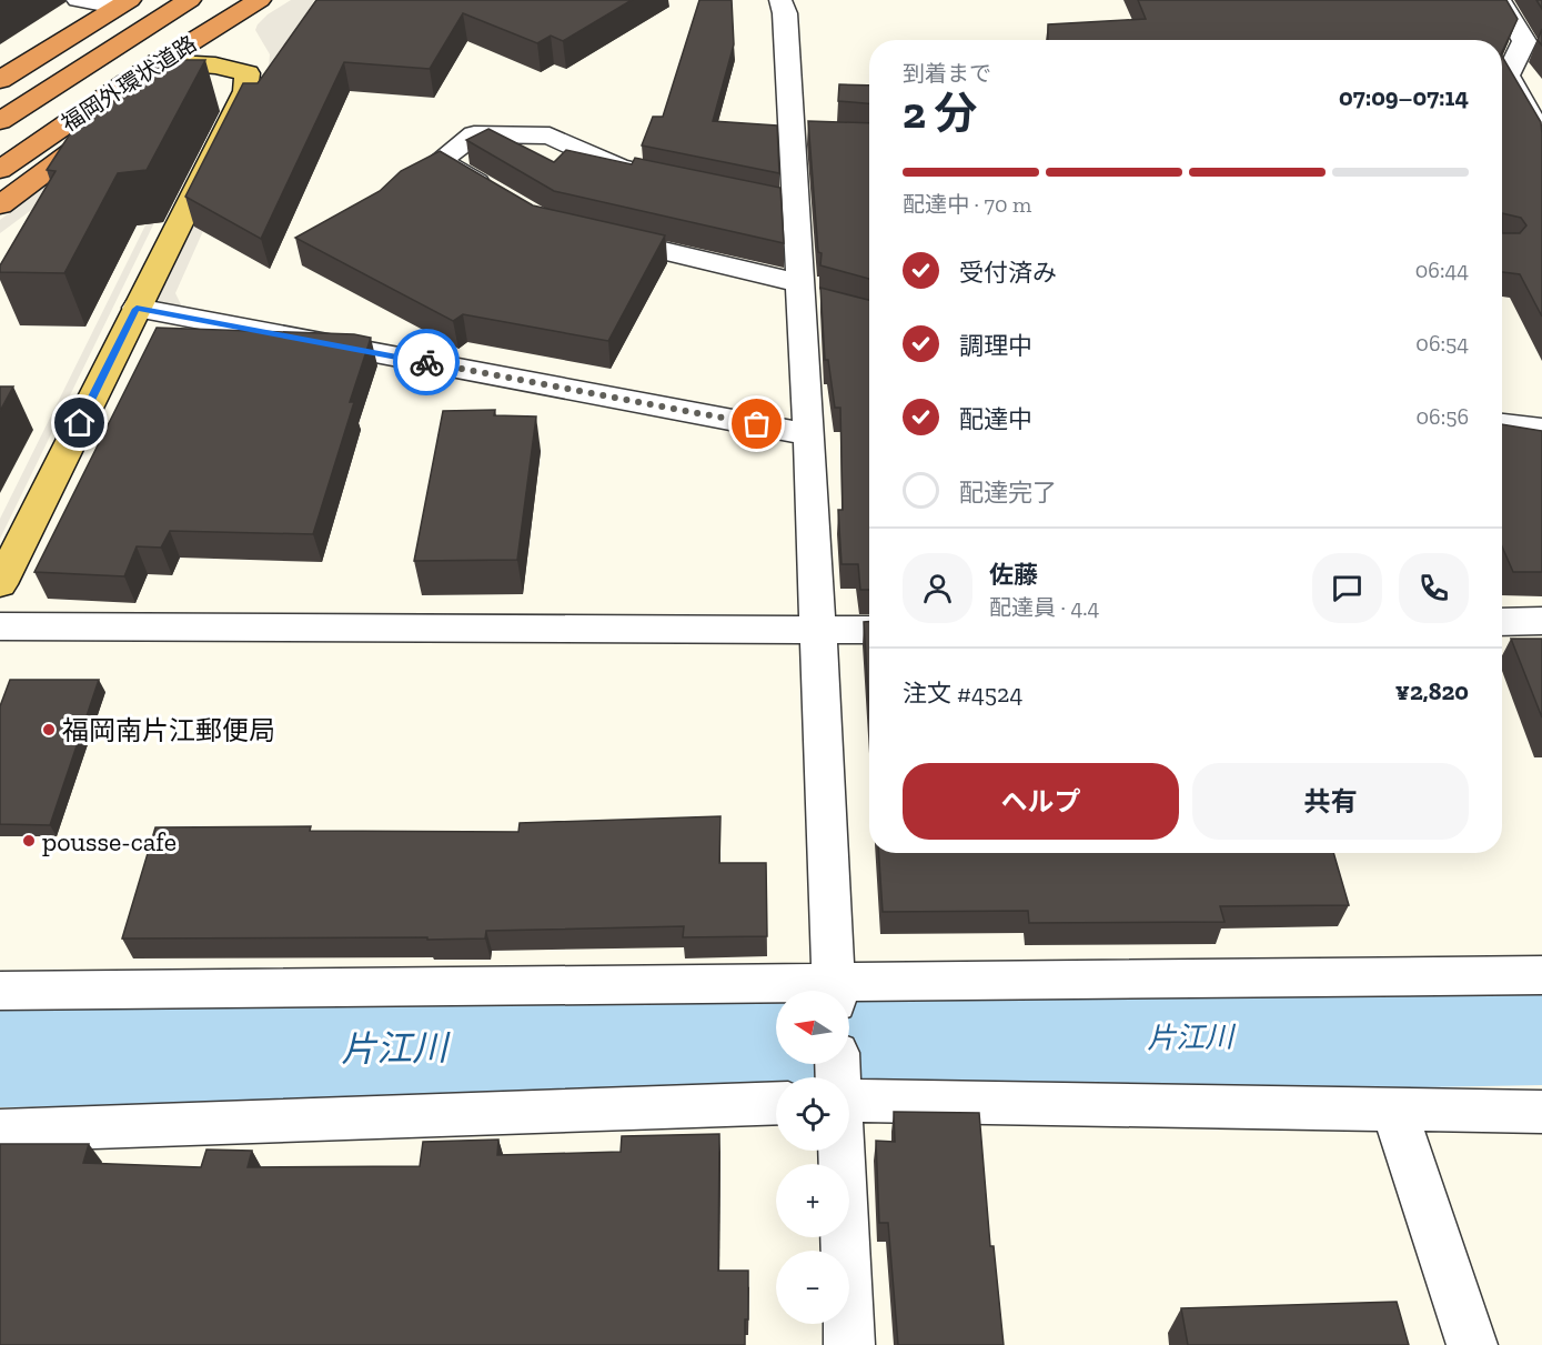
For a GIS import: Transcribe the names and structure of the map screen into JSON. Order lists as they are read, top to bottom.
{
  "streets": {
    "highway": ["福岡外環状道路"]
  },
  "water": ["片江川"],
  "places": ["福岡南片江郵便局", "pousse-cafe"],
  "north": "left",
  "page": {
    "heading": ["2 分", "到着まで", "07:09–07:14"],
    "panel": [
      "佐藤",
      "配達員 · 4.4",
      "注文 #4524",
      "¥2,820"
    ],
    "bar": "配達中 · 70 m",
    "list": [
      ["受付済み", "06:44"],
      ["調理中", "06:54"],
      ["配達中", "06:56"],
      "配達完了"
    ],
    "buttons": ["ヘルプ", "共有"],
    "map_buttons": ["+", "−"]
  }
}
